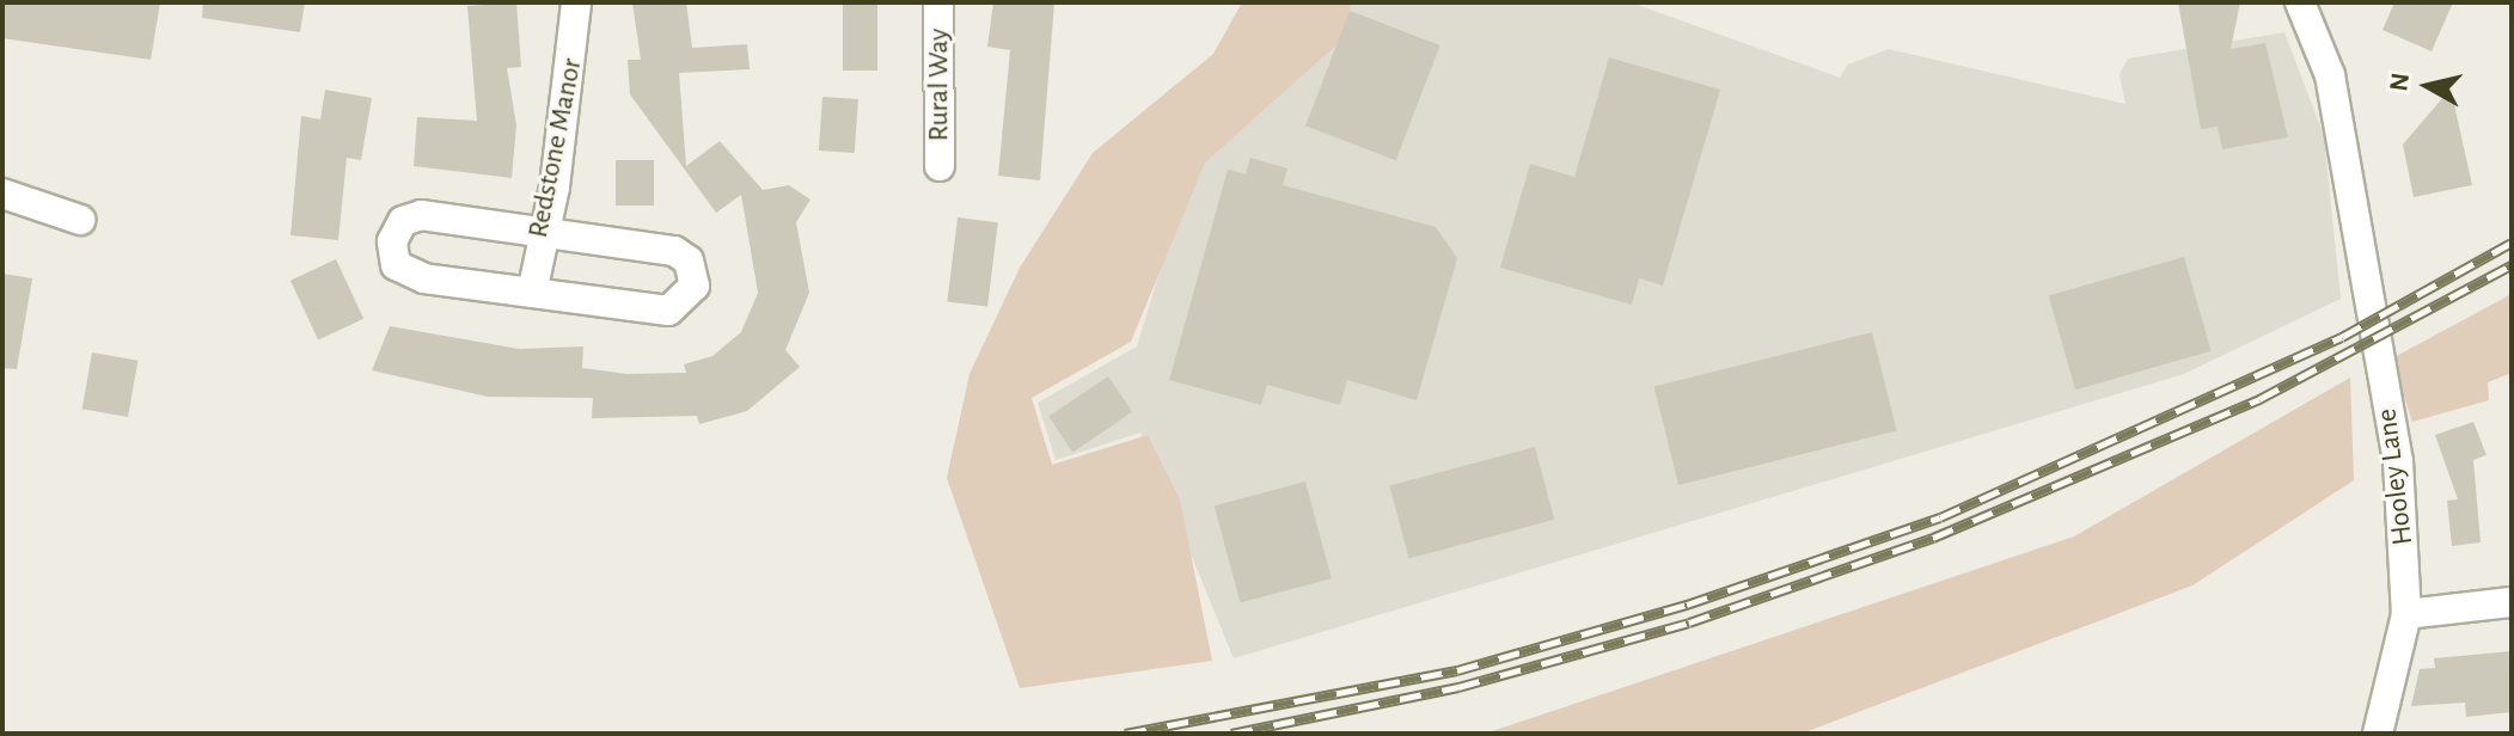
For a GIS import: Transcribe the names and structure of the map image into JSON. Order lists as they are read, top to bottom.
{
  "streets": {
    "street": ["Rural Way", "Redstone Manor", "Hooley Lane"]
  },
  "north": "left"
}
